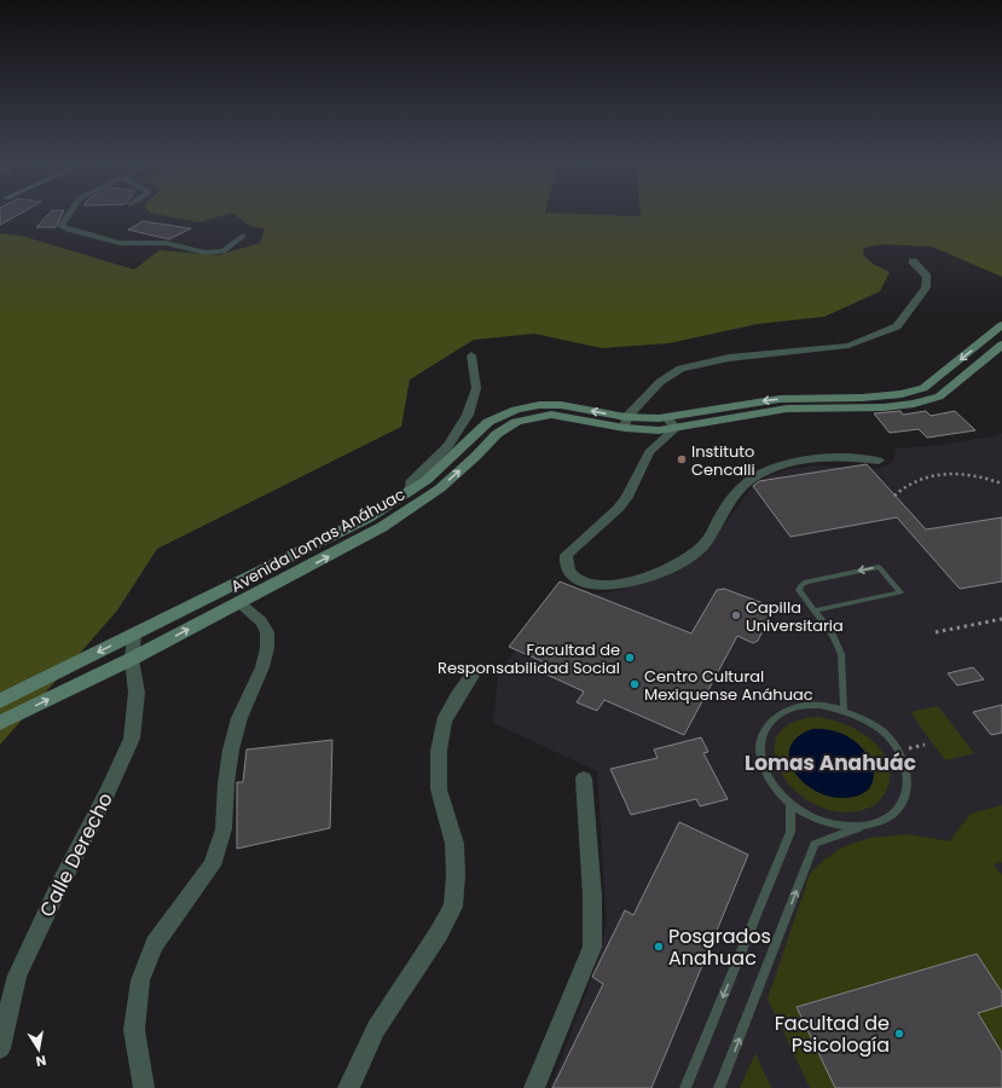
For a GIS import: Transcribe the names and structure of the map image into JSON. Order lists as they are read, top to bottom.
{
  "streets": {
    "main road": ["Avenida Lomas Anáhuac"],
    "street": ["Calle Derecho"]
  },
  "crossings": [
    ["Avenida Lomas Anáhuac", "Calle Derecho"]
  ],
  "districts": ["Lomas Anahuác"],
  "places": [
    "Instituto Cencalli",
    "Capilla Universitaria",
    "Facultad de Responsabilidad Social",
    "Centro Cultural Mexiquense Anáhuac",
    "Posgrados Anahuac",
    "Facultad de Psicología"
  ],
  "north": "bottom"
}
